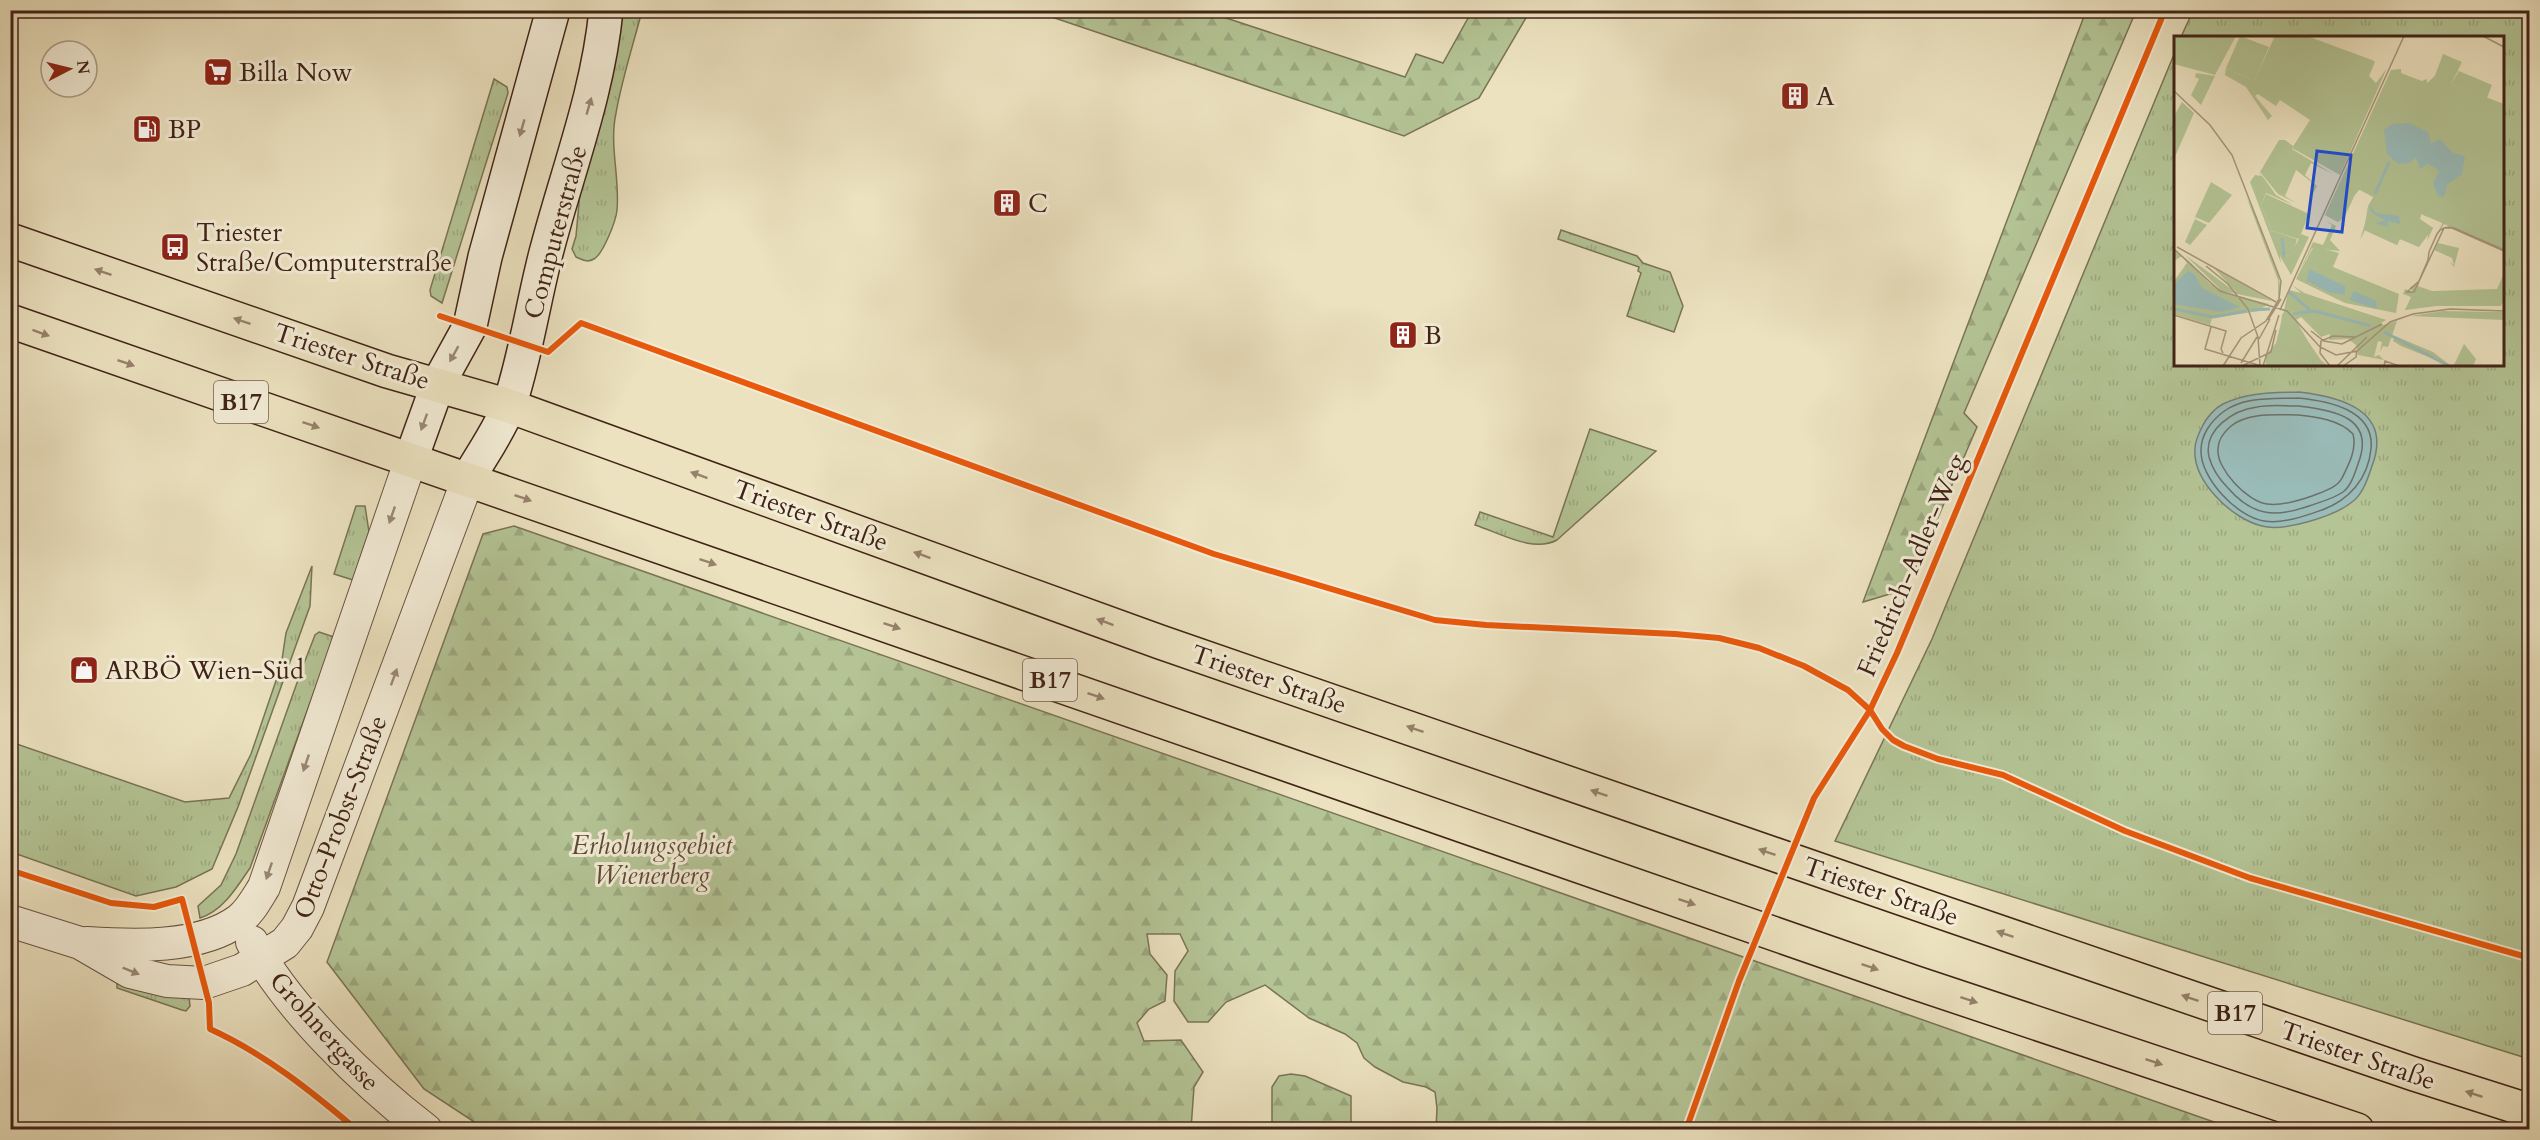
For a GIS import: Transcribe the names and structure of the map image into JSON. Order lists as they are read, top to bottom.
{
  "streets": {
    "main road": ["Triester Straße", "B17"],
    "street": ["Computerstraße", "Otto-Probst-Straße", "Grohnergasse"],
    "cycle path": ["Friedrich-Adler-Weg"]
  },
  "crossings": [
    ["Computerstraße", "Triester Straße"],
    ["Computerstraße", "B17"],
    ["Computerstraße", "Otto-Probst-Straße"],
    ["B17", "Otto-Probst-Straße"],
    ["Otto-Probst-Straße", "Grohnergasse"]
  ],
  "parks": ["Erholungsgebiet Wienerberg"],
  "places": {
    "supermarket": ["Billa Now"],
    "building": ["A", "C", "B"],
    "fuel station": ["BP"],
    "bus stop": ["Triester Straße/Computerstraße"],
    "shop": ["ARBÖ Wien-Süd"]
  },
  "north": "right"
}
